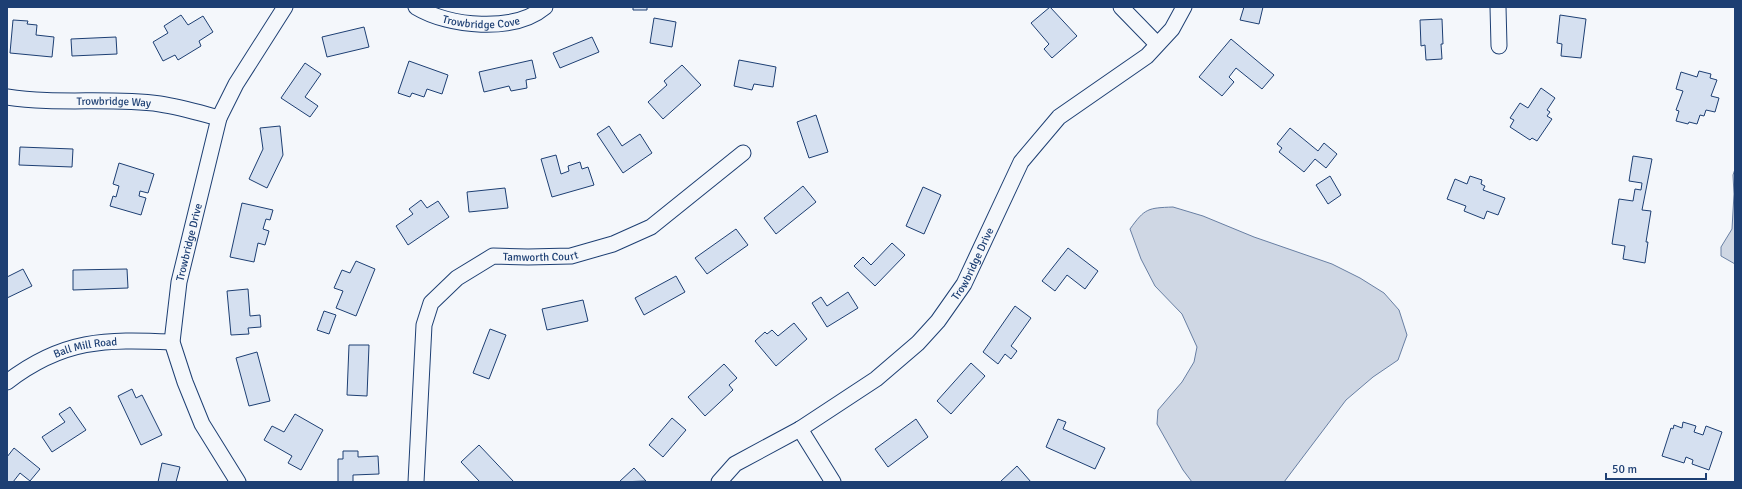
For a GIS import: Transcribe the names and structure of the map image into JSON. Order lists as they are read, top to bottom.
{
  "streets": {
    "street": [
      "Trowbridge Cove",
      "Trowbridge Way",
      "Trowbridge Drive",
      "Tamworth Court",
      "Ball Mill Road"
    ]
  },
  "crossings": [
    ["Trowbridge Way", "Trowbridge Drive"],
    ["Trowbridge Drive", "Ball Mill Road"]
  ],
  "scale_bar": "50 m"
}
